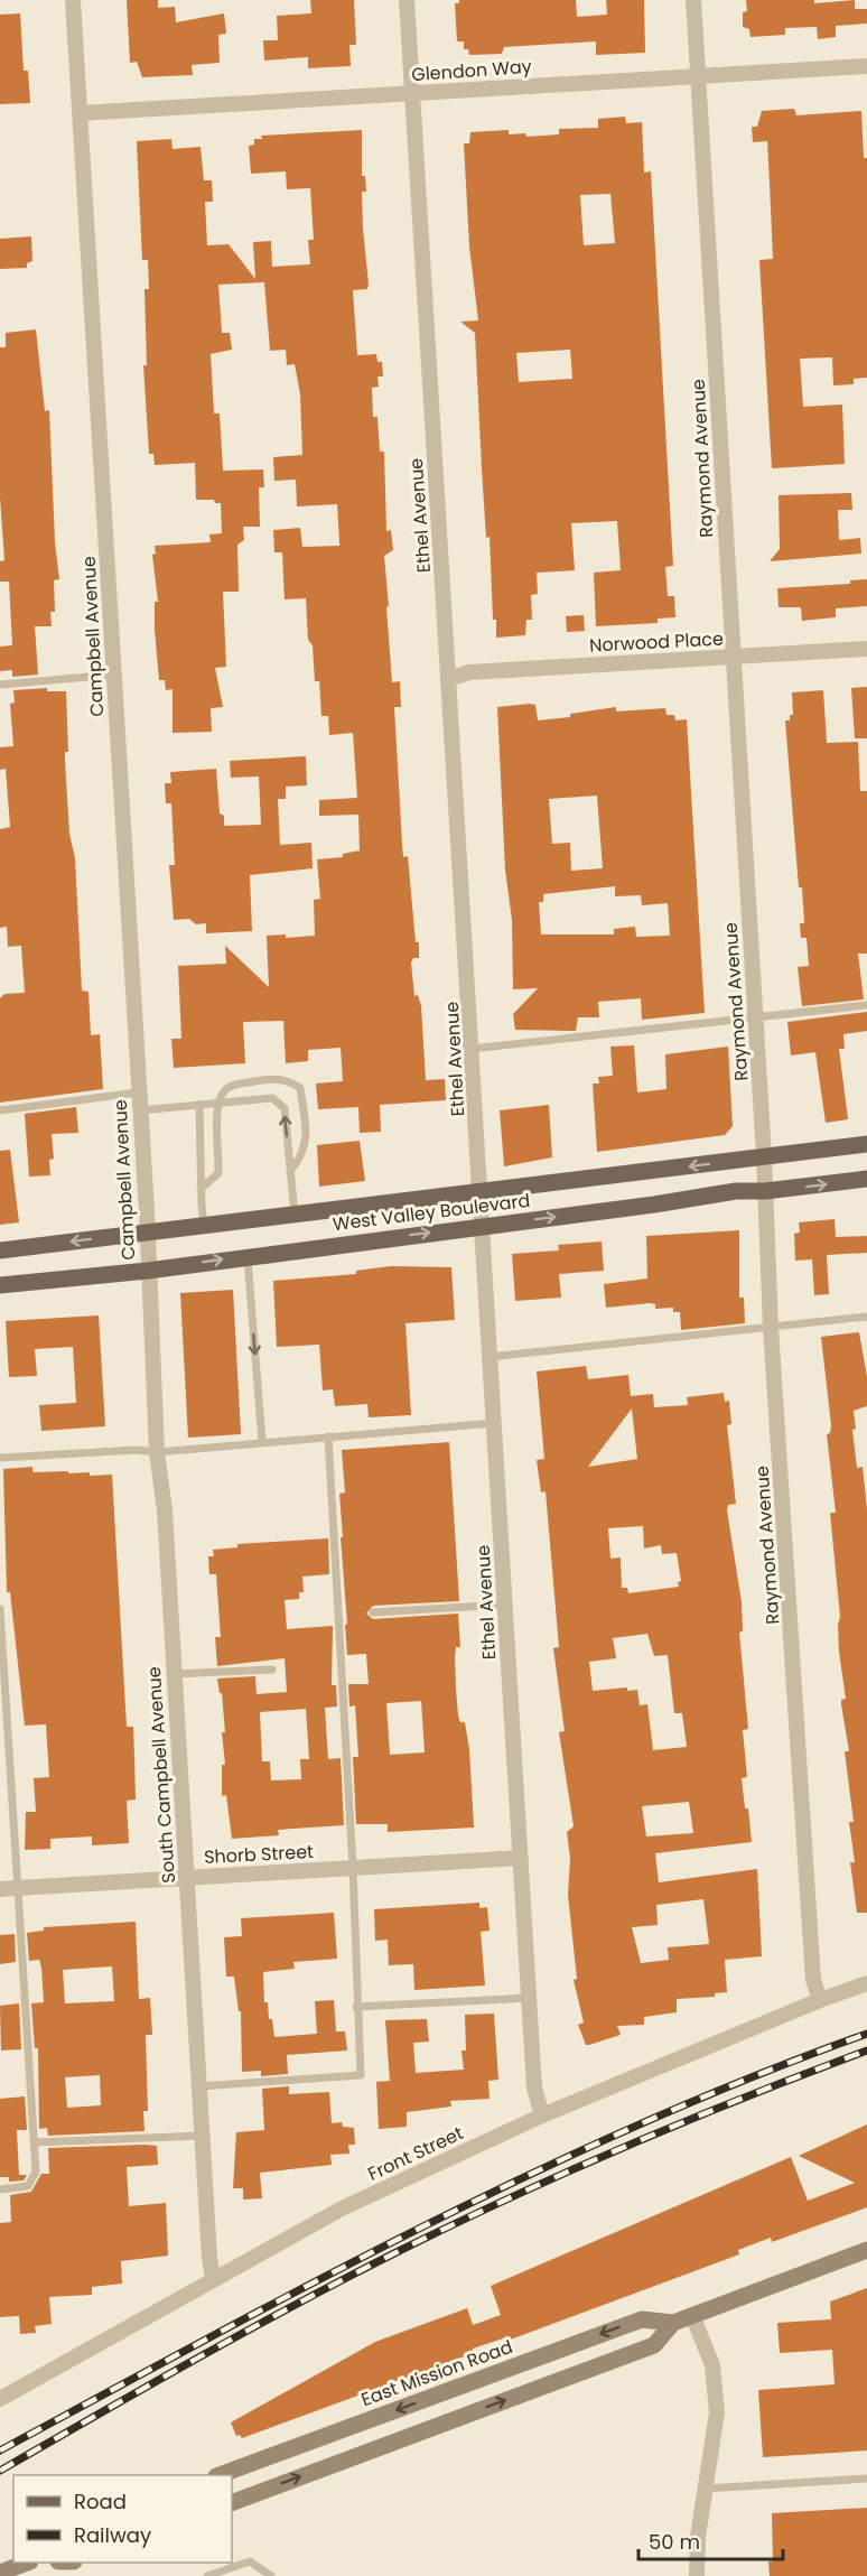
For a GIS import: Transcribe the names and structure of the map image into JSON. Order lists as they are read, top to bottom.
{
  "streets": {
    "main road": ["West Valley Boulevard", "East Mission Road"],
    "street": [
      "Glendon Way",
      "Raymond Avenue",
      "Ethel Avenue",
      "Campbell Avenue",
      "Norwood Place",
      "South Campbell Avenue",
      "Shorb Street",
      "Front Street"
    ]
  },
  "crossings": [
    ["Glendon Way", "Raymond Avenue"],
    ["Glendon Way", "Ethel Avenue"],
    ["Glendon Way", "Campbell Avenue"],
    ["Raymond Avenue", "Norwood Place"],
    ["Raymond Avenue", "West Valley Boulevard"],
    ["Raymond Avenue", "Front Street"],
    ["Ethel Avenue", "Norwood Place"],
    ["Ethel Avenue", "West Valley Boulevard"],
    ["Ethel Avenue", "Shorb Street"],
    ["Ethel Avenue", "Front Street"],
    ["Campbell Avenue", "West Valley Boulevard"],
    ["Campbell Avenue", "South Campbell Avenue"],
    ["West Valley Boulevard", "South Campbell Avenue"],
    ["South Campbell Avenue", "Shorb Street"],
    ["South Campbell Avenue", "Front Street"]
  ],
  "legend": ["Road", "Railway"],
  "scale_bar": "50 m"
}
